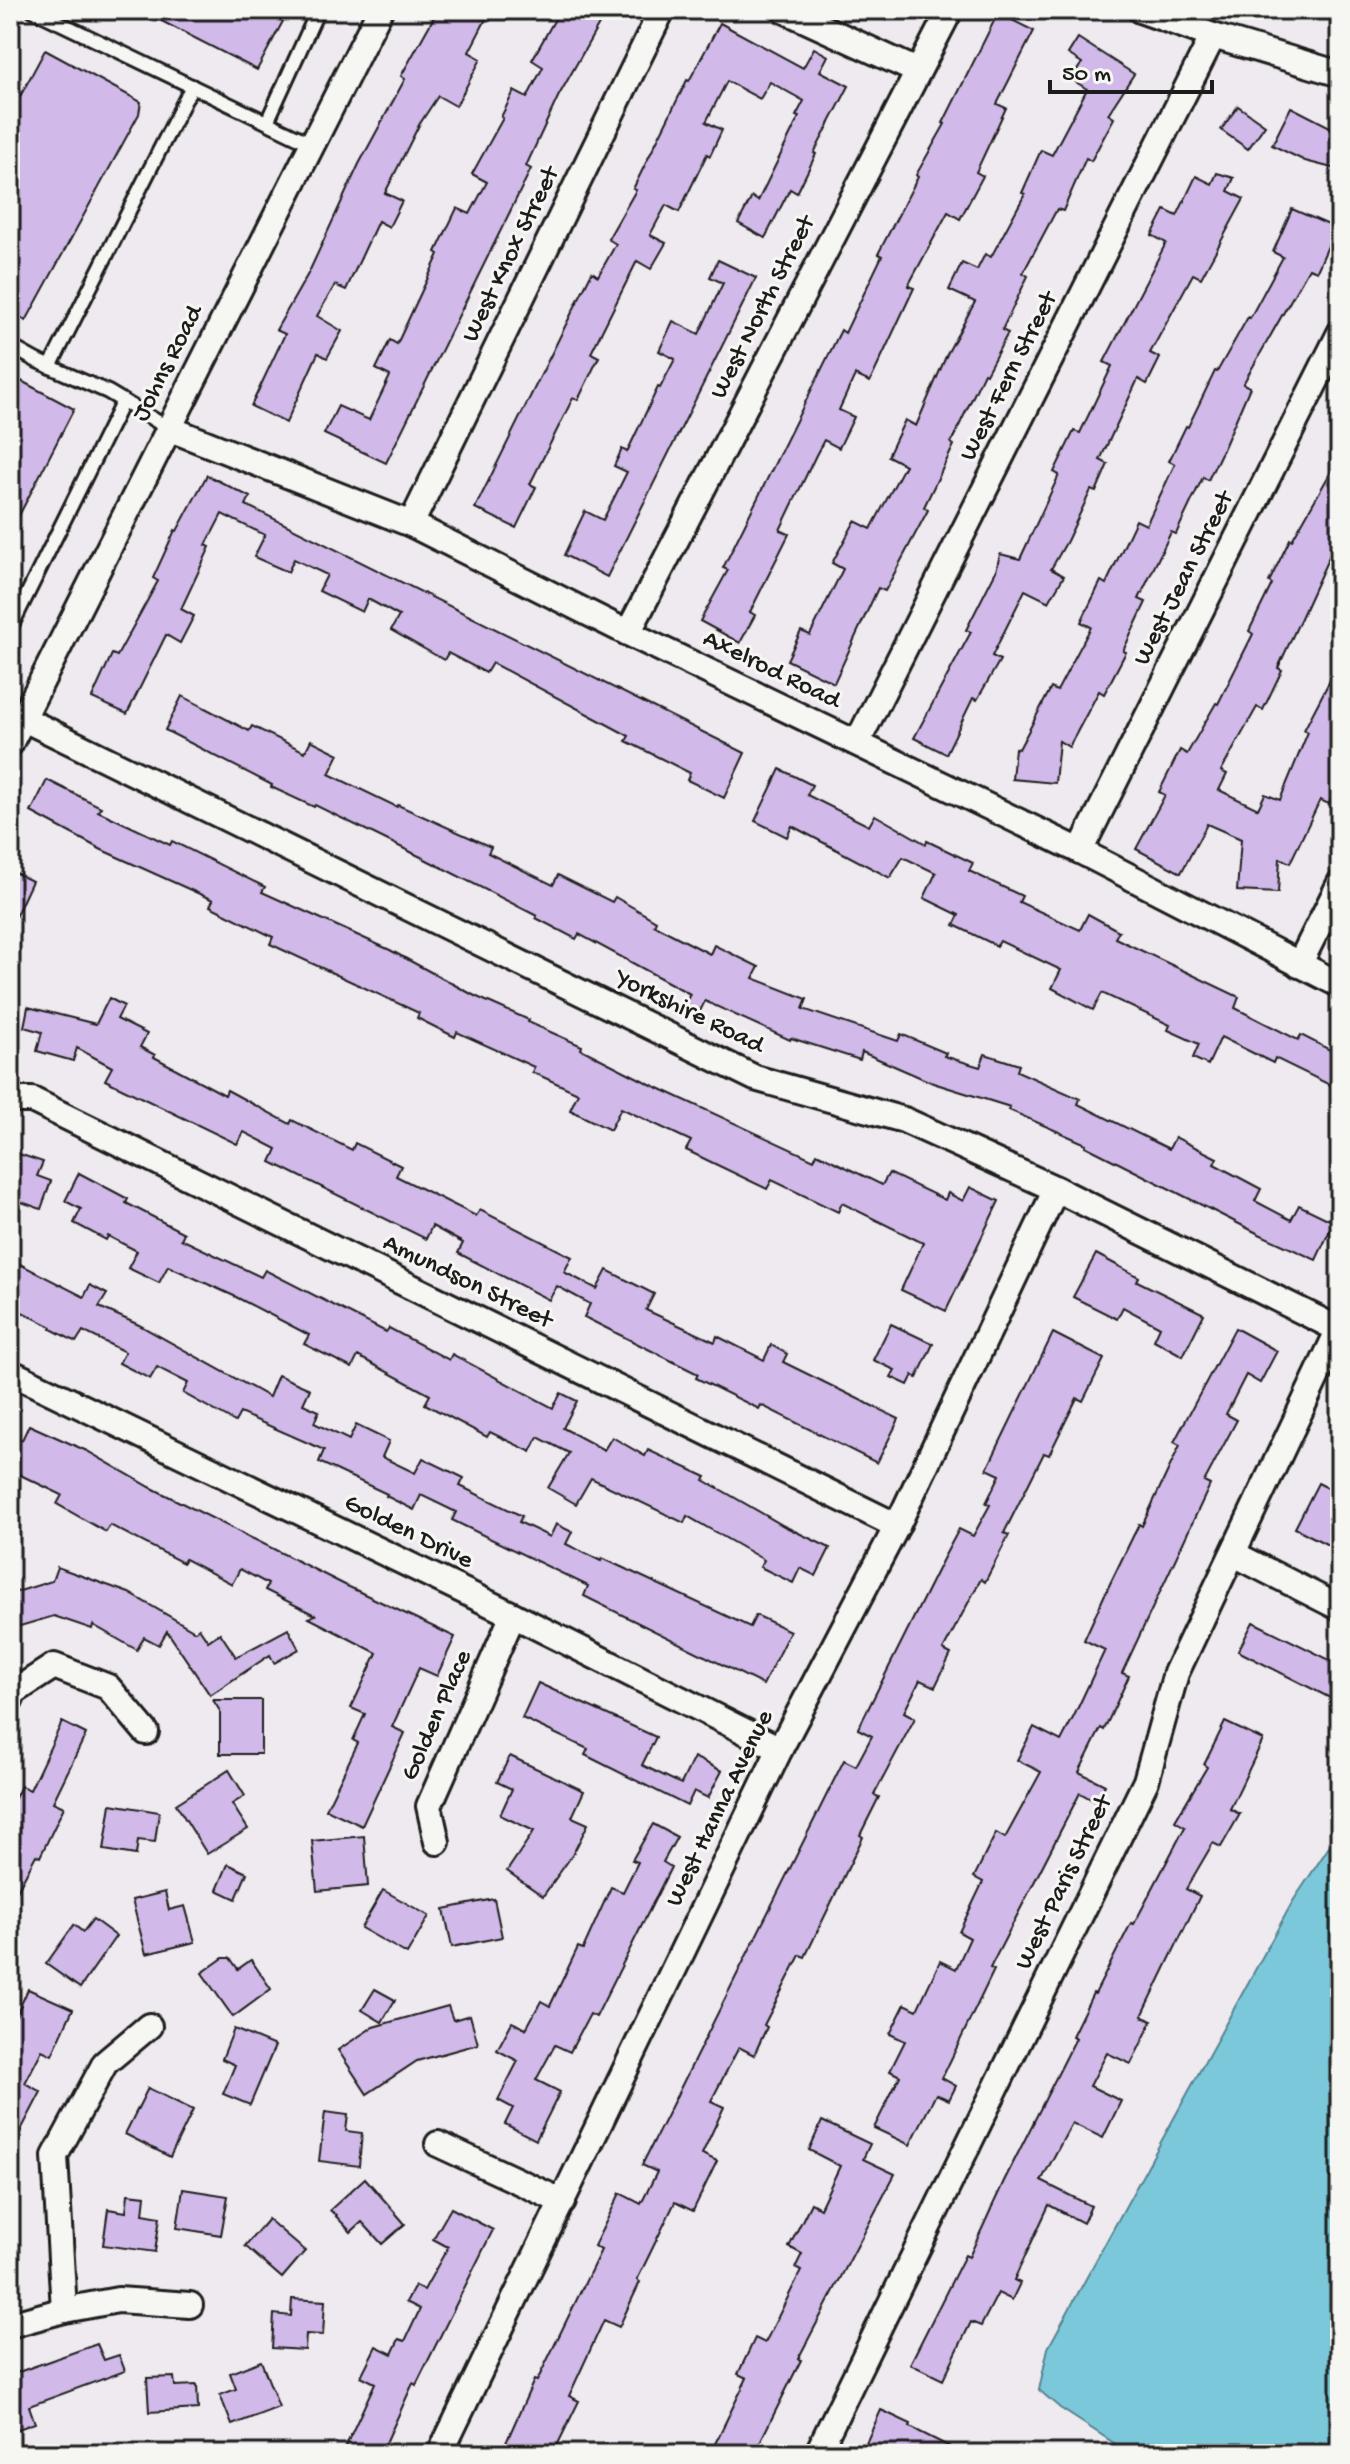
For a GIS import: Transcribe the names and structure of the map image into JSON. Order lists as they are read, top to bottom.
{
  "streets": {
    "street": [
      "West Knox Street",
      "West North Street",
      "Johns Road",
      "West Fern Street",
      "West Jean Street",
      "Axelrod Road",
      "Yorkshire Road",
      "Amundson Street",
      "Golden Drive",
      "Golden Place",
      "West Hanna Avenue",
      "West Paris Street"
    ]
  },
  "crossings": [
    ["West Knox Street", "Axelrod Road"],
    ["West North Street", "Axelrod Road"],
    ["Johns Road", "Axelrod Road"],
    ["Johns Road", "Yorkshire Road"],
    ["West Fern Street", "Axelrod Road"],
    ["West Jean Street", "Axelrod Road"],
    ["Yorkshire Road", "West Hanna Avenue"],
    ["Yorkshire Road", "West Paris Street"],
    ["Amundson Street", "West Hanna Avenue"],
    ["Golden Drive", "Golden Place"],
    ["Golden Drive", "West Hanna Avenue"]
  ],
  "scale_bar": "50 m"
}
